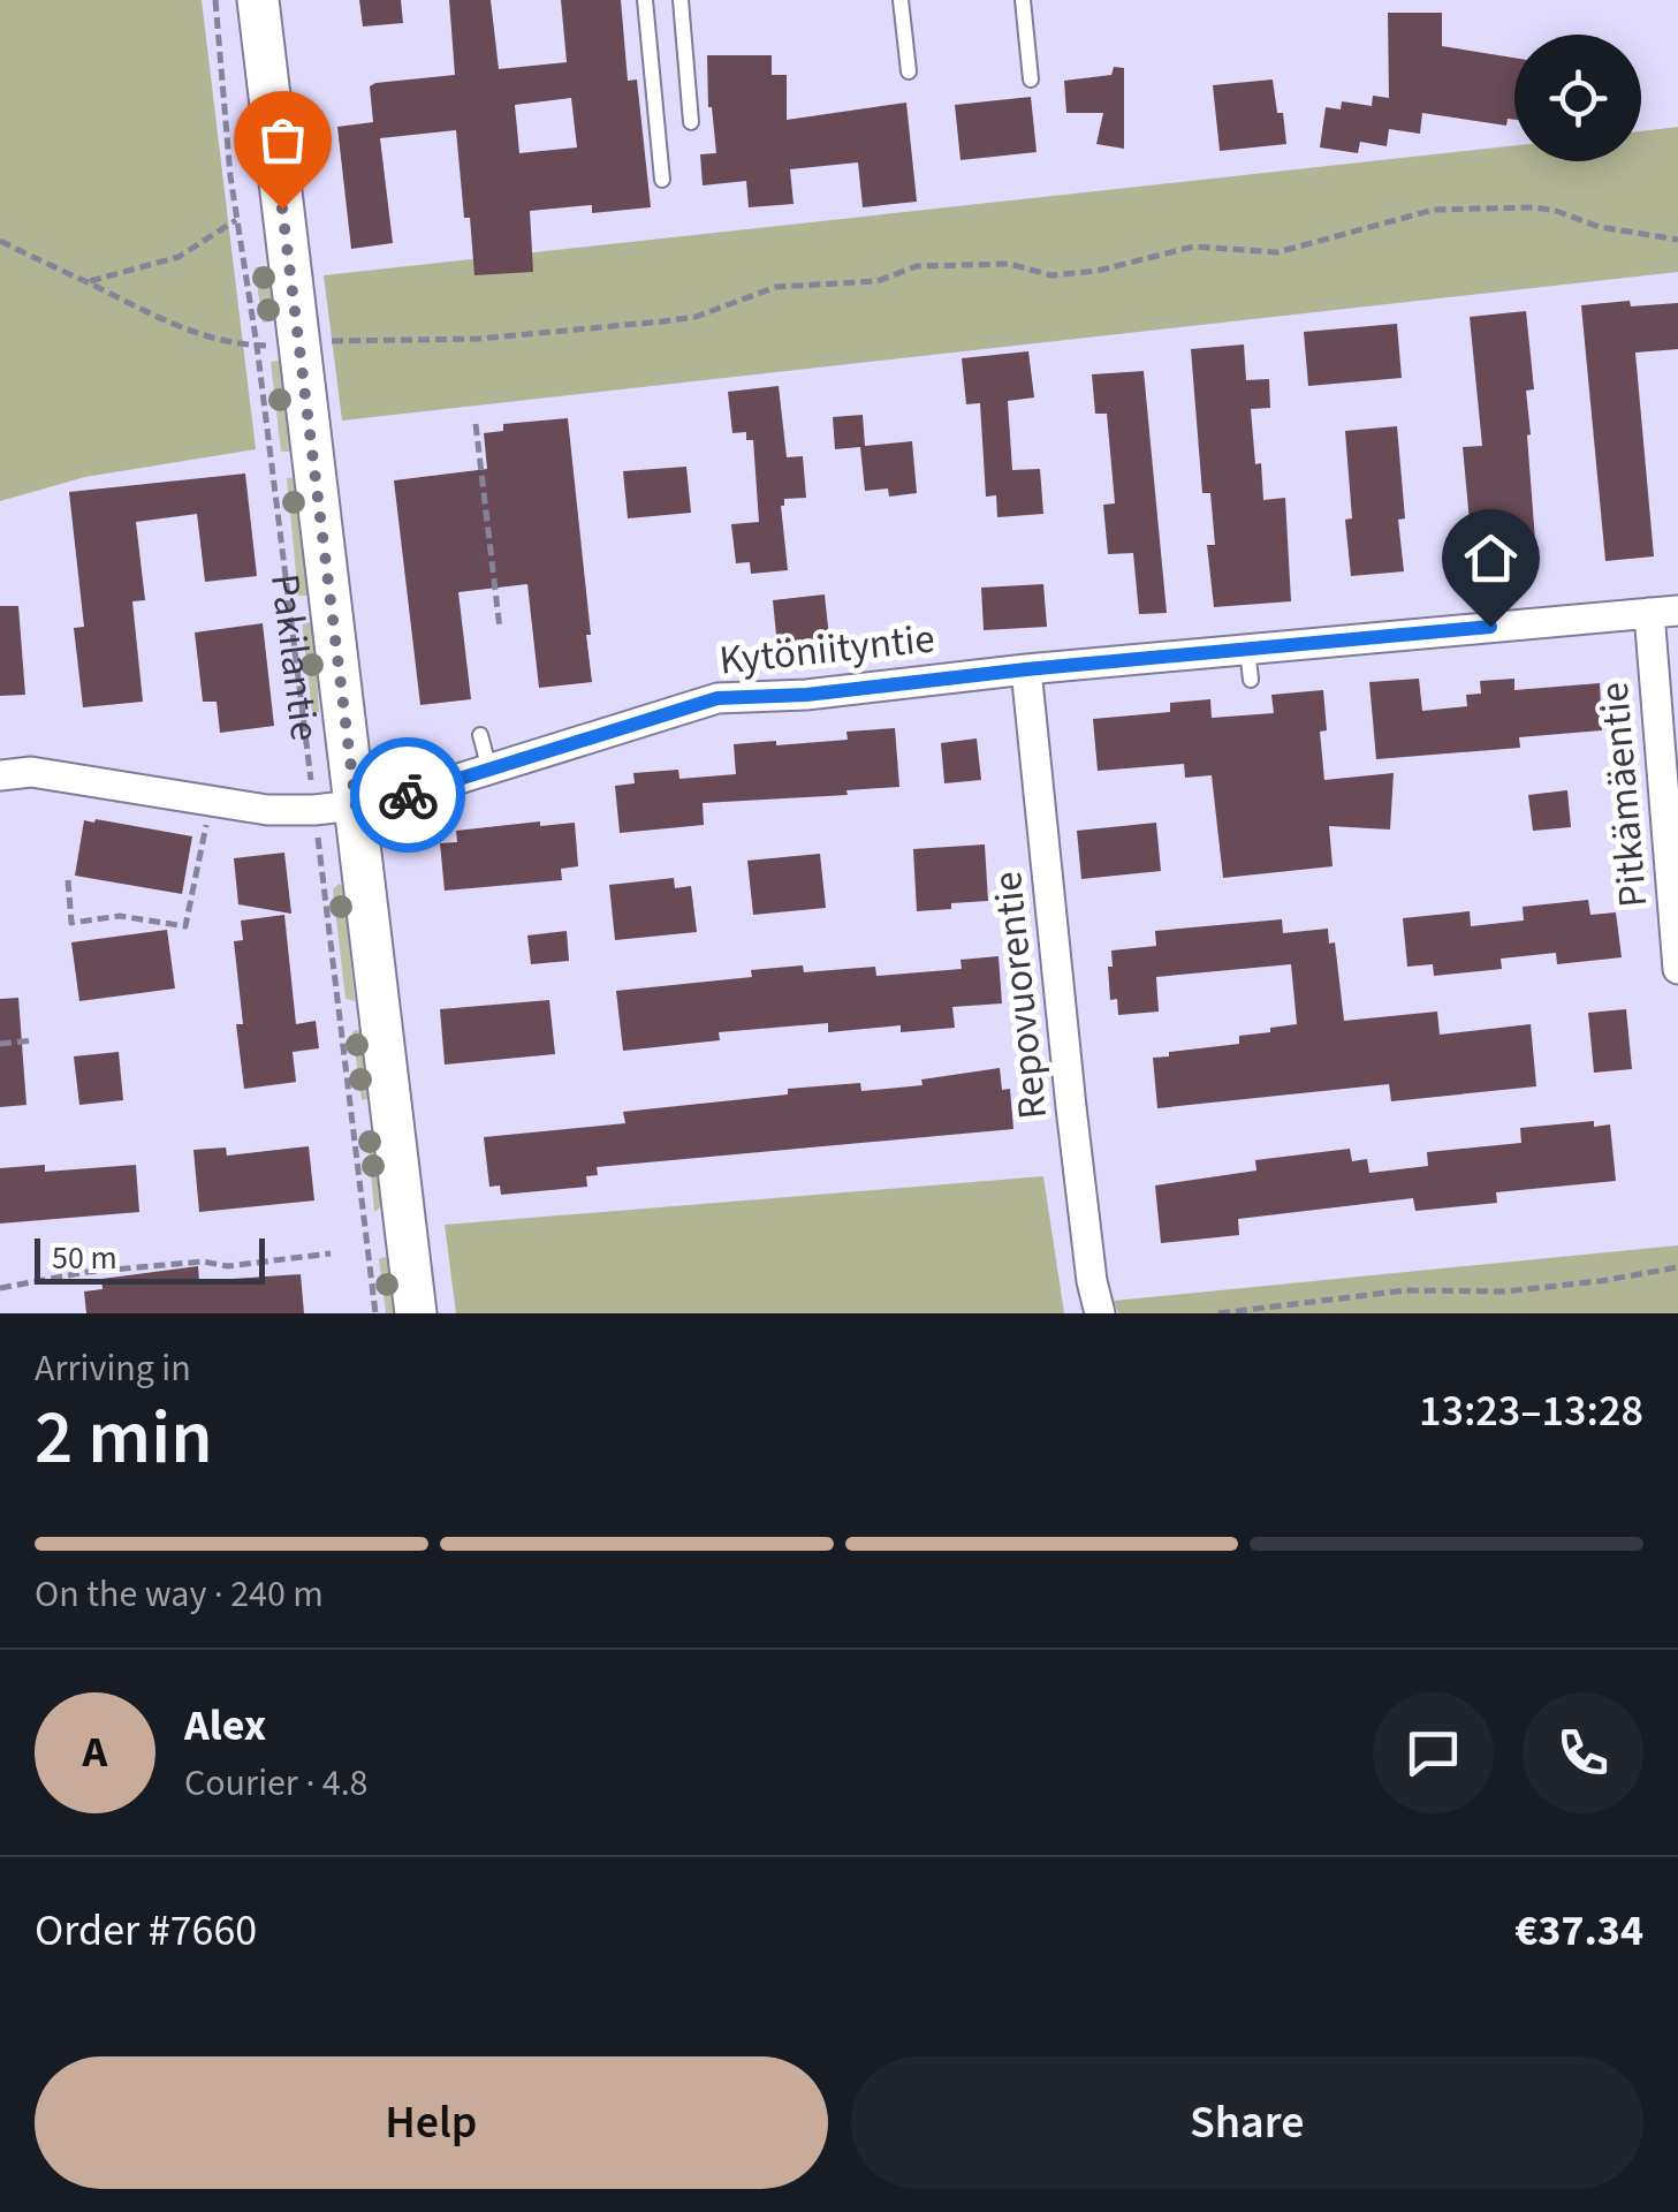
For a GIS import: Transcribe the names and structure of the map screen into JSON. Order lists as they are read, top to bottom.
{
  "streets": {
    "main road": ["Pakilantie"],
    "street": ["Kytöniityntie", "Pitkämäentie", "Repovuorentie"]
  },
  "crossings": [
    ["Kytöniityntie", "Pakilantie"],
    ["Kytöniityntie", "Pitkämäentie"],
    ["Kytöniityntie", "Repovuorentie"]
  ],
  "scale_bar": "50 m",
  "page": {
    "scale": "50 m",
    "heading": ["2 min", "Arriving in", "13:23–13:28"],
    "panel": [
      "Alex",
      "Courier · 4.8",
      "Order #7660",
      "€37.34"
    ],
    "bar": "On the way · 240 m",
    "round": "A",
    "buttons": ["Help", "Share"]
  }
}
